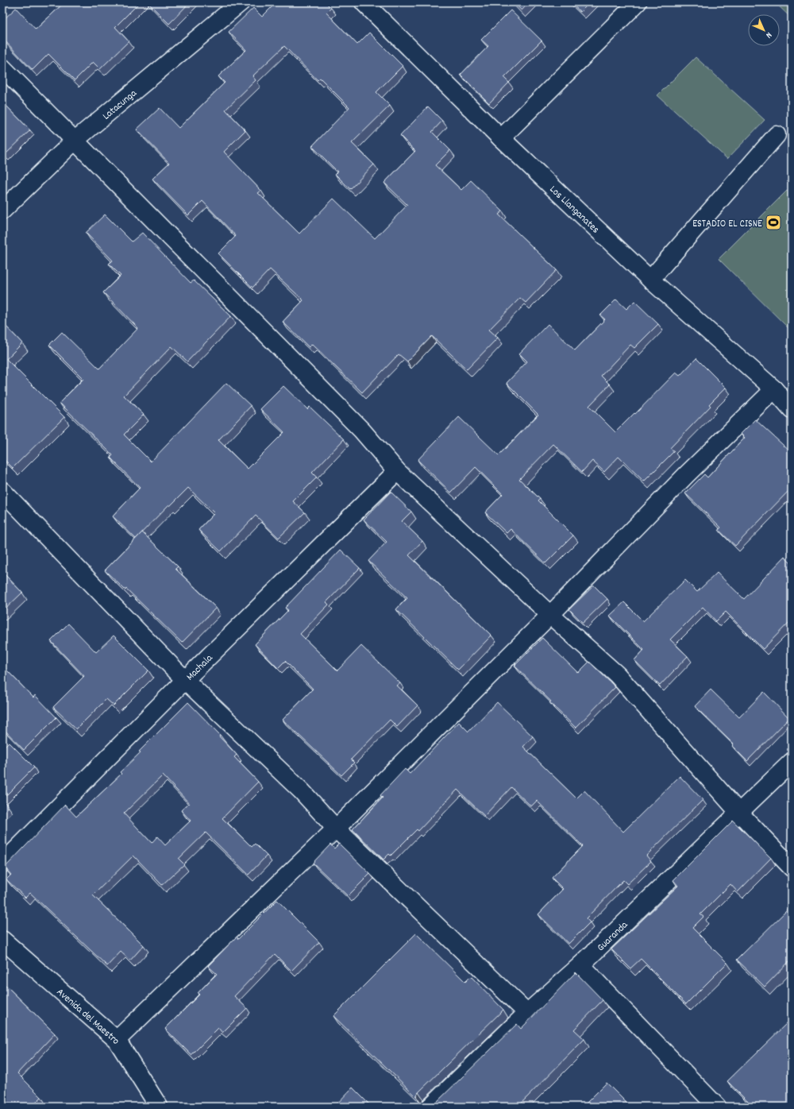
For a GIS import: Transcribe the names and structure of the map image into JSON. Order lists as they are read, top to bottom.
{
  "streets": {
    "street": [
      "Latacunga",
      "Los Llanganates",
      "Machala",
      "Guaranda",
      "Avenida del Maestro"
    ]
  },
  "places": {
    "sports": ["ESTADIO EL CISNE"]
  },
  "north": "bottom right"
}
